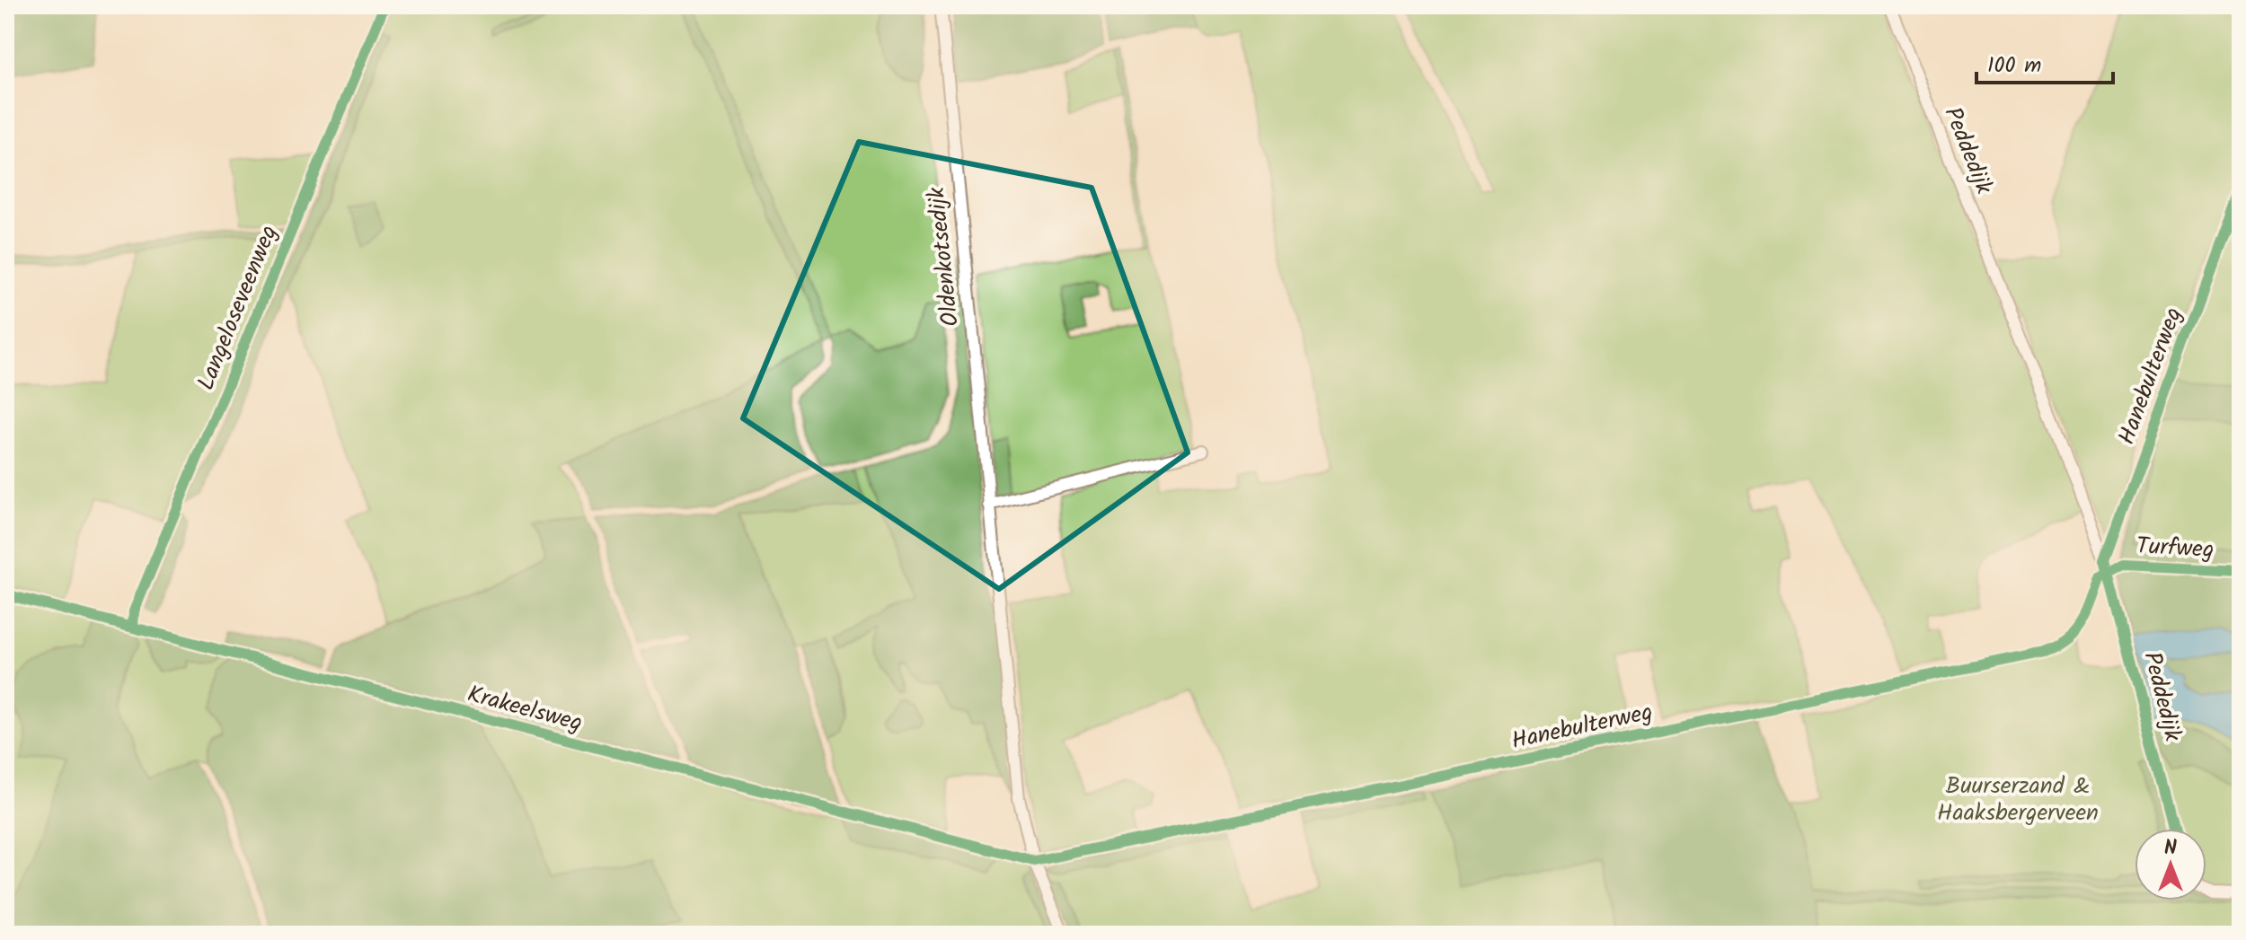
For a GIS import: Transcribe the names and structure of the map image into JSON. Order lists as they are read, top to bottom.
{
  "streets": {
    "street": ["Peddedijk", "Oldenkotsedijk", "Hanebulterweg"],
    "cycle path": ["Langeloseveenweg", "Turfweg"]
  },
  "crossings": [
    ["Peddedijk", "Hanebulterweg"],
    ["Oldenkotsedijk", "Hanebulterweg"]
  ],
  "parks": ["Buurserzand & Haaksbergerveen"],
  "scale_bar": "100 m",
  "north": "top"
}
